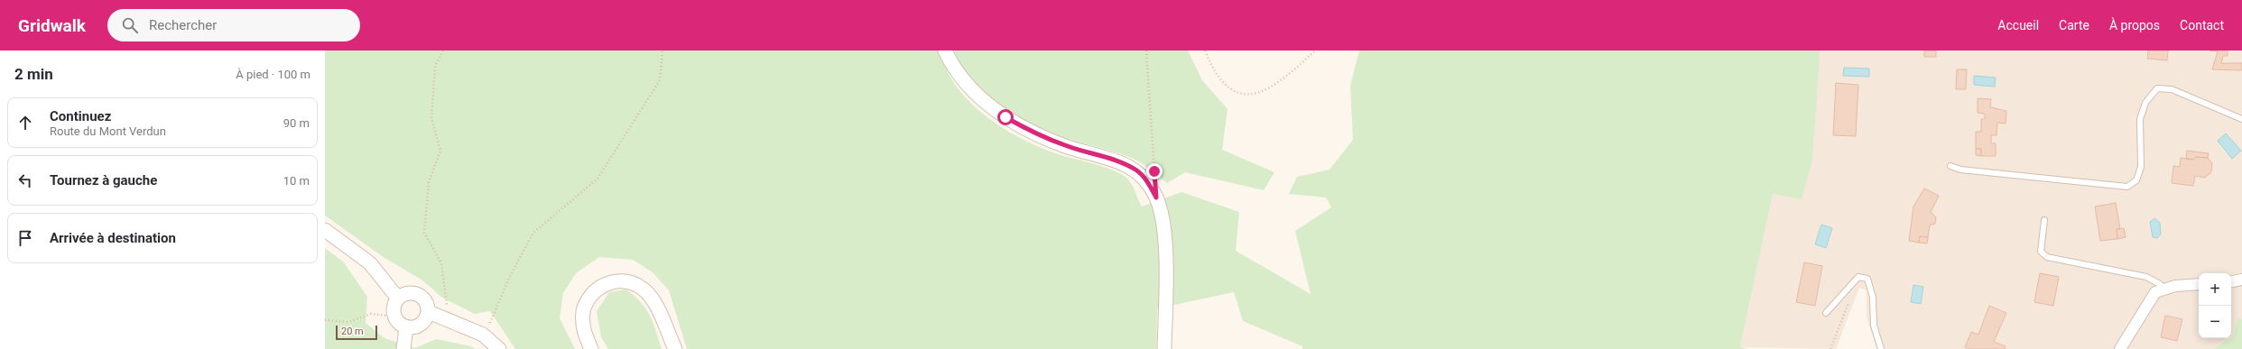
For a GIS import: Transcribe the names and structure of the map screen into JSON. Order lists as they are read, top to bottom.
{
  "scale_bar": "20 m",
  "page": {
    "header": "Gridwalk",
    "search": "Rechercher",
    "nav": [
      "Accueil",
      "Carte",
      "À propos",
      "Contact"
    ],
    "heading": ["2 min", "À pied · 100 m"],
    "list": [
      ["Continuez", "Route du Mont Verdun", "90 m"],
      ["Tournez à gauche", "10 m"],
      "Arrivée à destination"
    ],
    "map_buttons": ["+", "−"],
    "scale": "20 m"
  }
}
